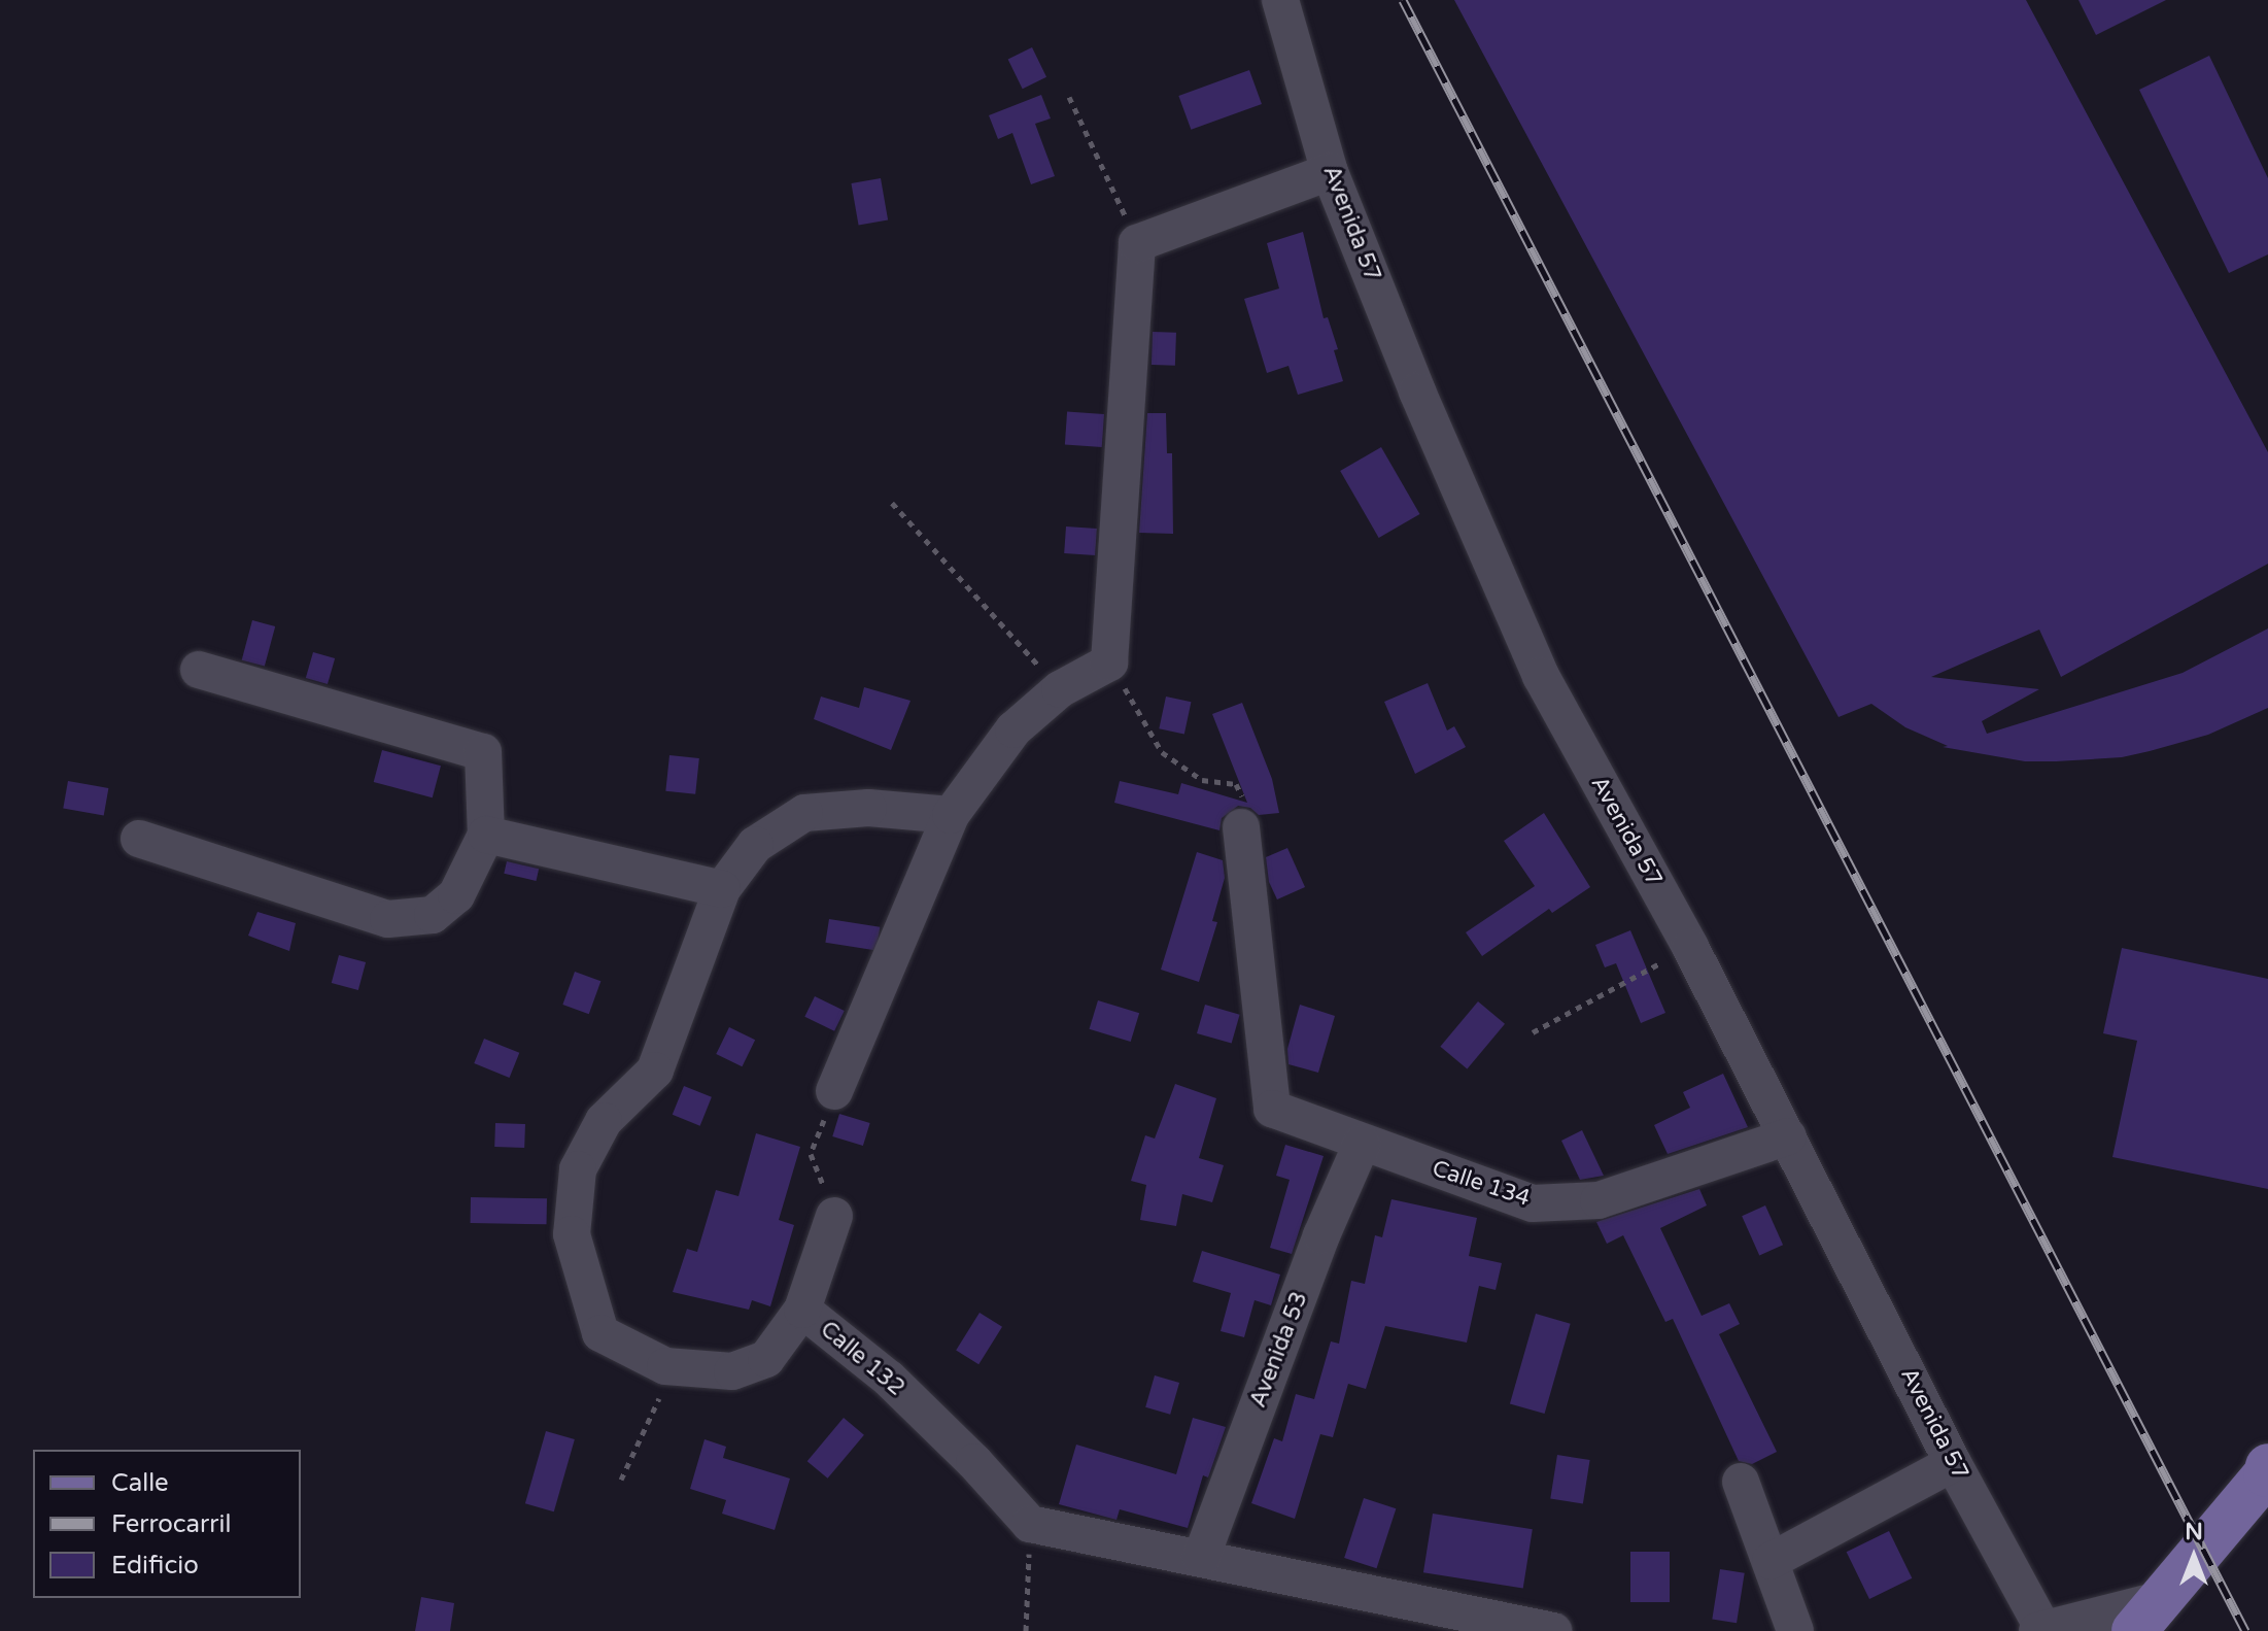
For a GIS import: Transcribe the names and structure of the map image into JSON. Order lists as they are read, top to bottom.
{
  "streets": {
    "street": [
      "Avenida 57",
      "Calle 134",
      "Avenida 53",
      "Calle 132"
    ]
  },
  "crossings": [
    ["Avenida 57", "Calle 134"],
    ["Calle 134", "Avenida 53"]
  ],
  "legend": ["Calle", "Ferrocarril", "Edificio"],
  "north": "top"
}
